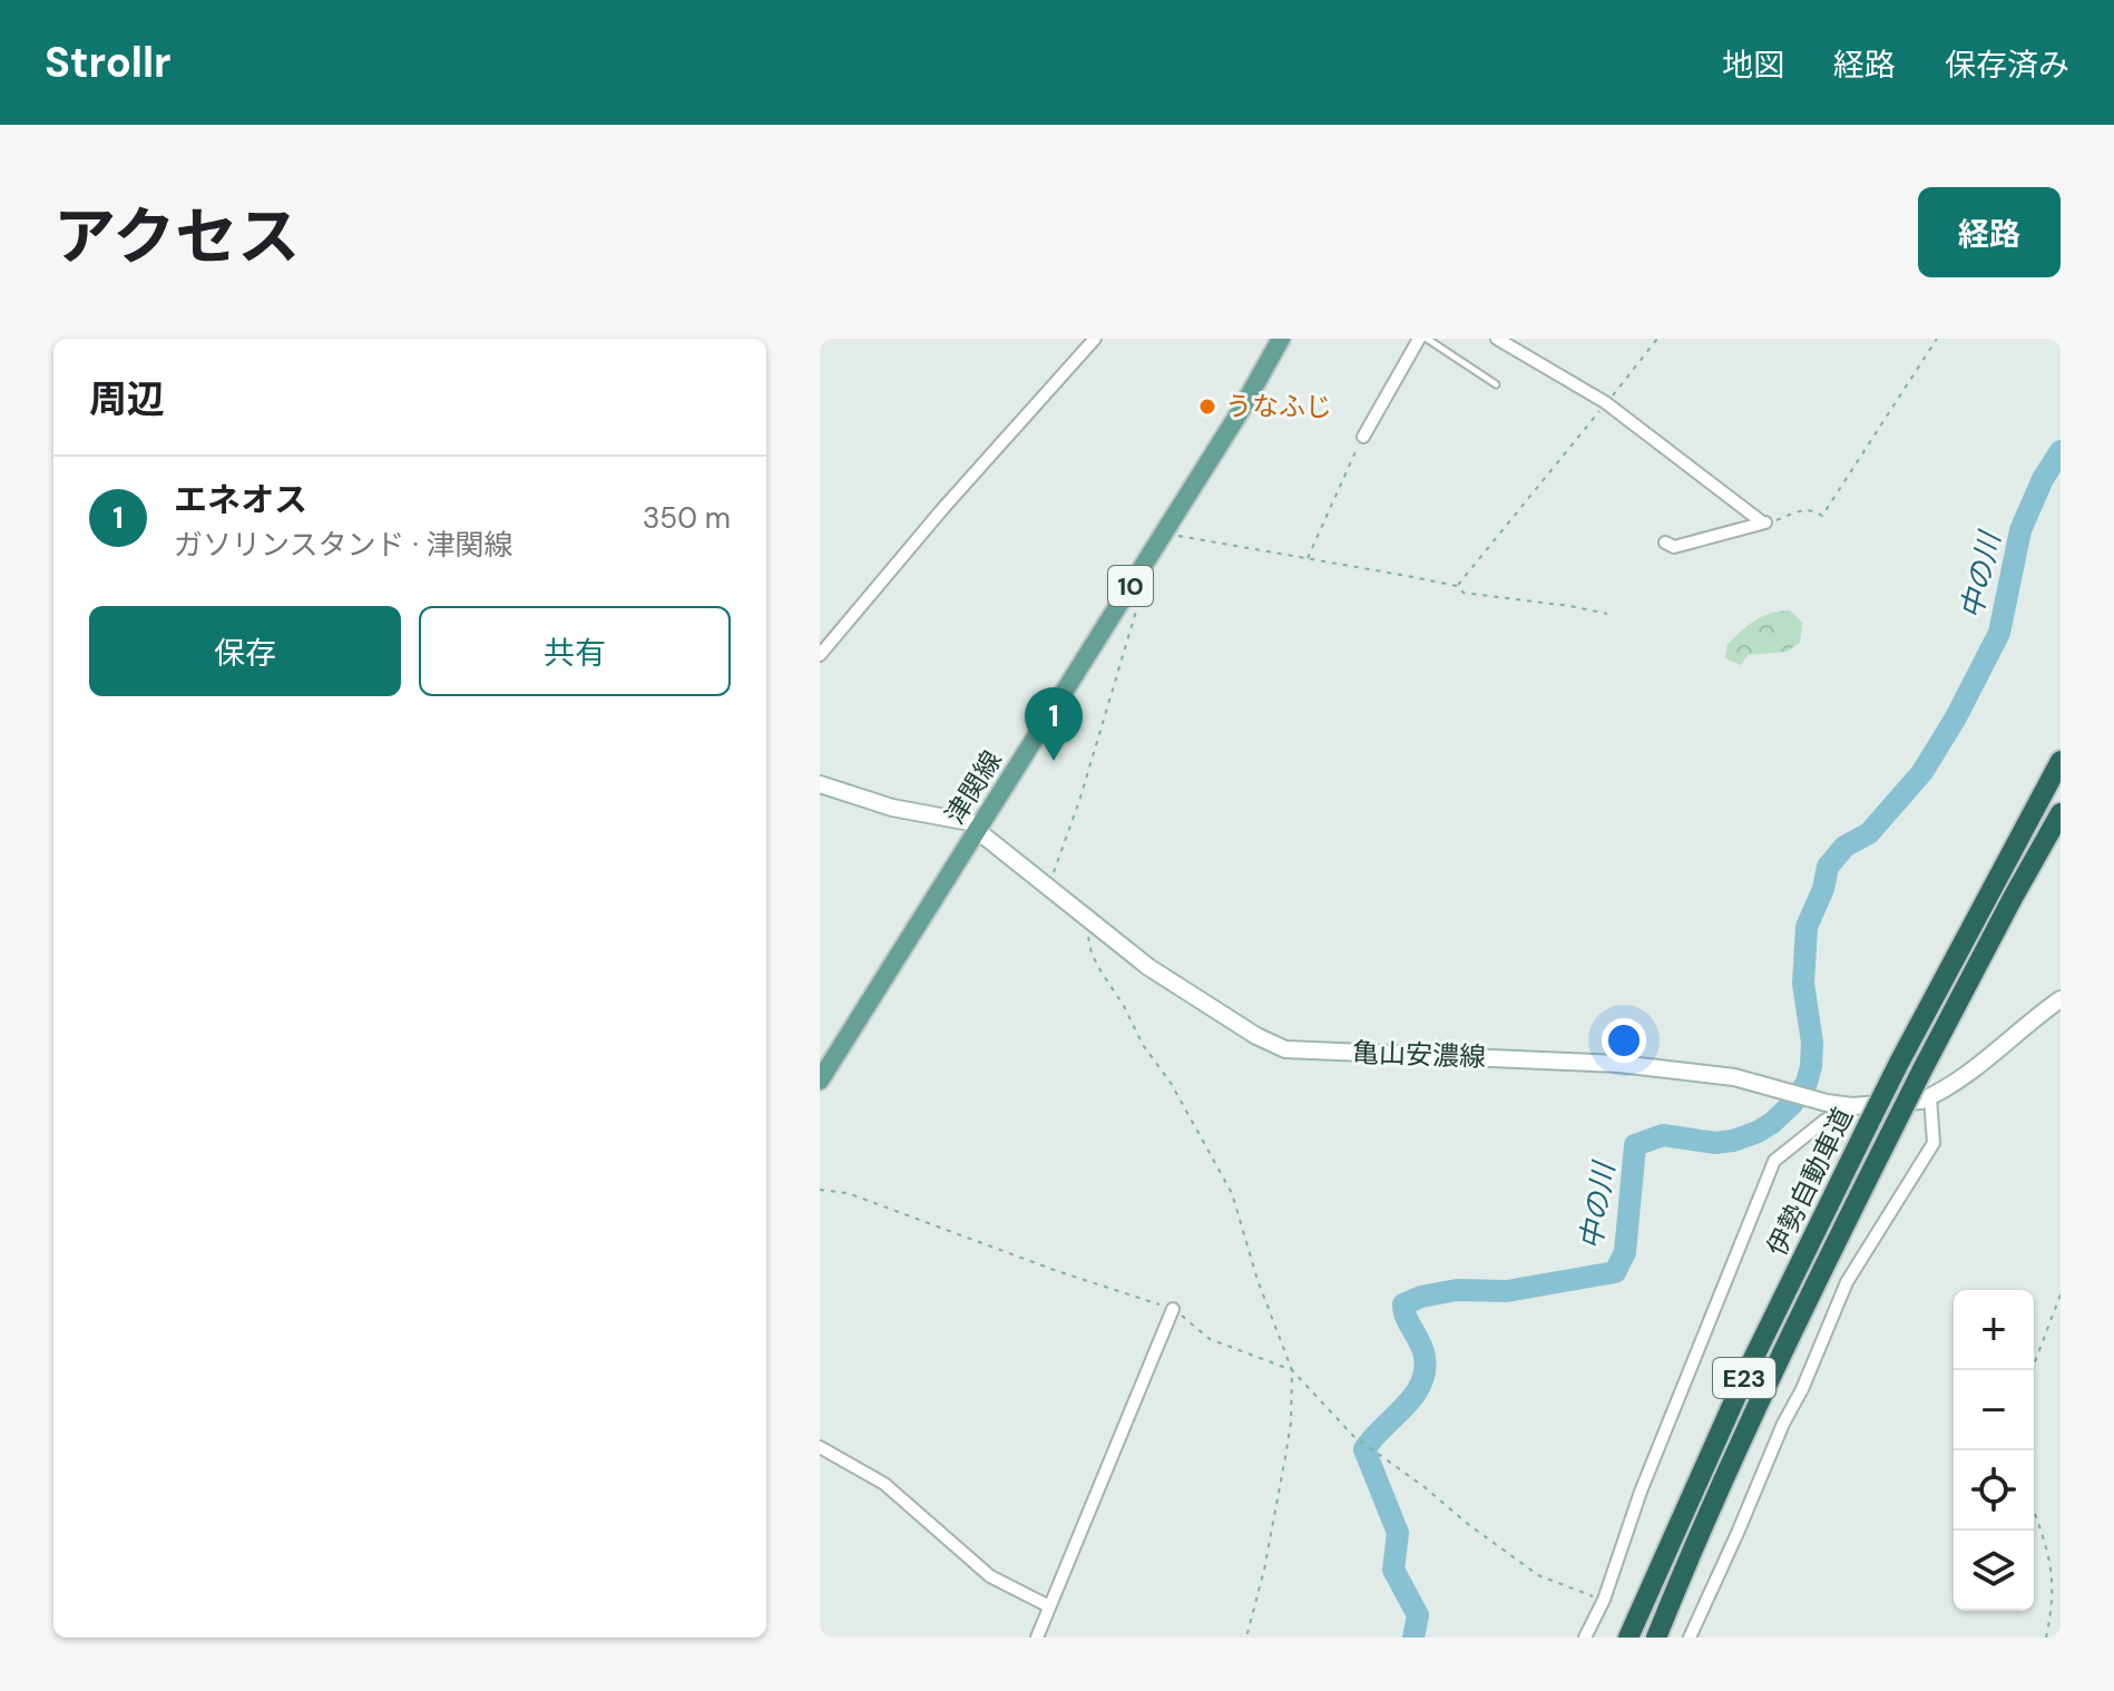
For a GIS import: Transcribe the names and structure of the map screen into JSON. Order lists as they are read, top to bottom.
{
  "streets": {
    "highway": ["伊勢自動車道", "E23"],
    "main road": ["10", "津関線", "亀山安濃線"]
  },
  "crossings": [
    ["津関線", "亀山安濃線"]
  ],
  "water": ["中の川"],
  "places": ["うなふじ"],
  "page": {
    "header": "Strollr",
    "nav": ["地図", "経路", "保存済み"],
    "title": "アクセス",
    "buttons": [
      "経路",
      ["保存", "共有"]
    ],
    "heading": "周辺",
    "list": [
      {
        "mark": "1",
        "name": "エネオス",
        "note": "ガソリンスタンド · 津関線",
        "value": "350 m"
      }
    ],
    "pins": "1",
    "map_buttons": ["+", "−"]
  }
}
